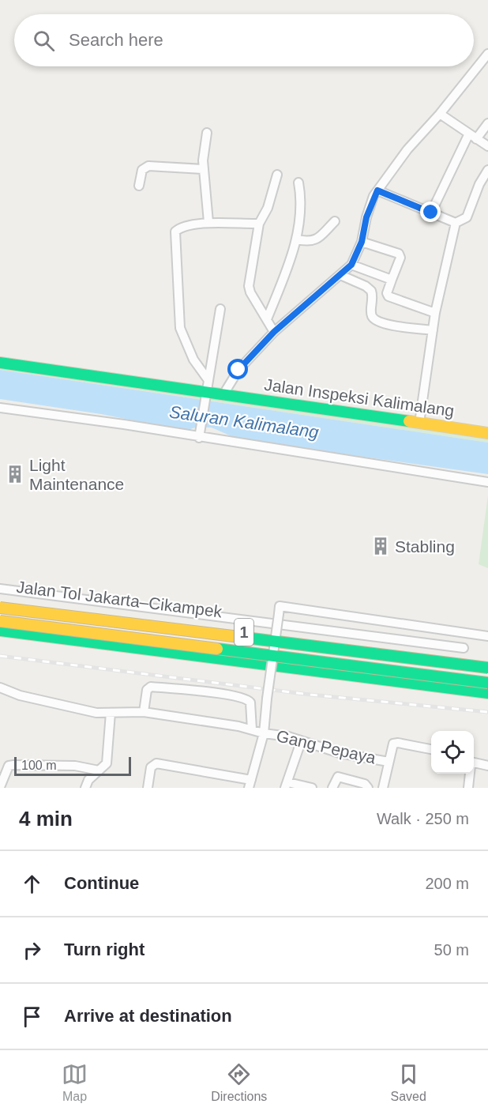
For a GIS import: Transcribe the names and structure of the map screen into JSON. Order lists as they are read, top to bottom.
{
  "streets": {
    "main road": ["Jalan Inspeksi Kalimalang", "Jalan Tol Jakarta–Cikampek", "1"],
    "street": ["Gang Pepaya"]
  },
  "water": ["Saluran Kalimalang"],
  "places": {
    "building": ["Light Maintenance", "Stabling"]
  },
  "scale_bar": "100 m",
  "page": {
    "search": "Search here",
    "scale": "100 m",
    "heading": ["4 min", "Walk · 250 m"],
    "list": [
      ["Continue", "200 m"],
      ["Turn right", "50 m"],
      "Arrive at destination"
    ],
    "nav": ["Map", "Directions", "Saved"]
  }
}
